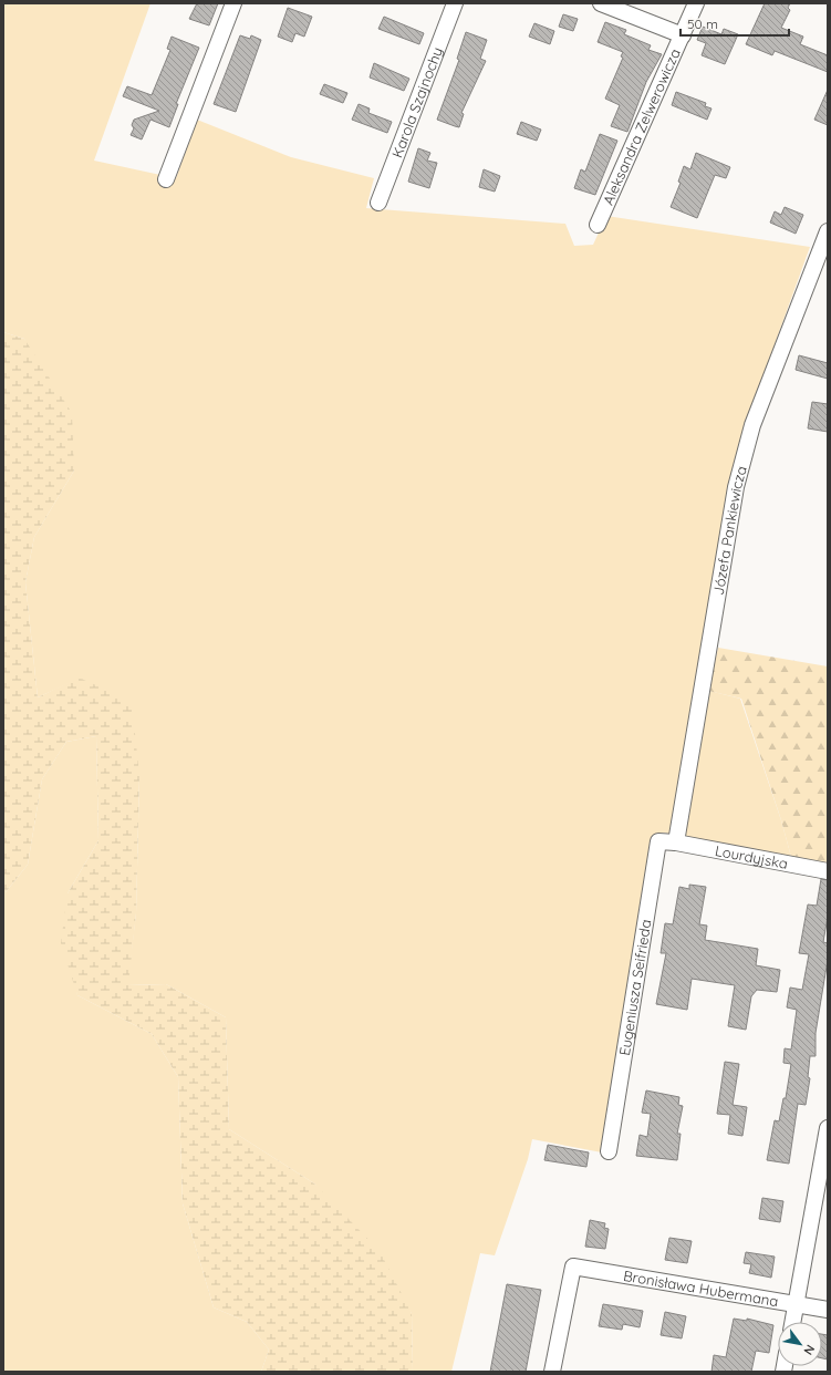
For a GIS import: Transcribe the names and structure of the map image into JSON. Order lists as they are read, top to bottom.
{
  "streets": {
    "street": [
      "Karola Szajnochy",
      "Aleksandra Zelwerowicza",
      "Józefa Pankiewicza",
      "Lourdyjska",
      "Eugeniusza Seifrieda",
      "Bronisława Hubermana"
    ]
  },
  "crossings": [
    ["Józefa Pankiewicza", "Lourdyjska"],
    ["Józefa Pankiewicza", "Eugeniusza Seifrieda"],
    ["Lourdyjska", "Eugeniusza Seifrieda"]
  ],
  "scale_bar": "50 m",
  "north": "bottom right"
}
